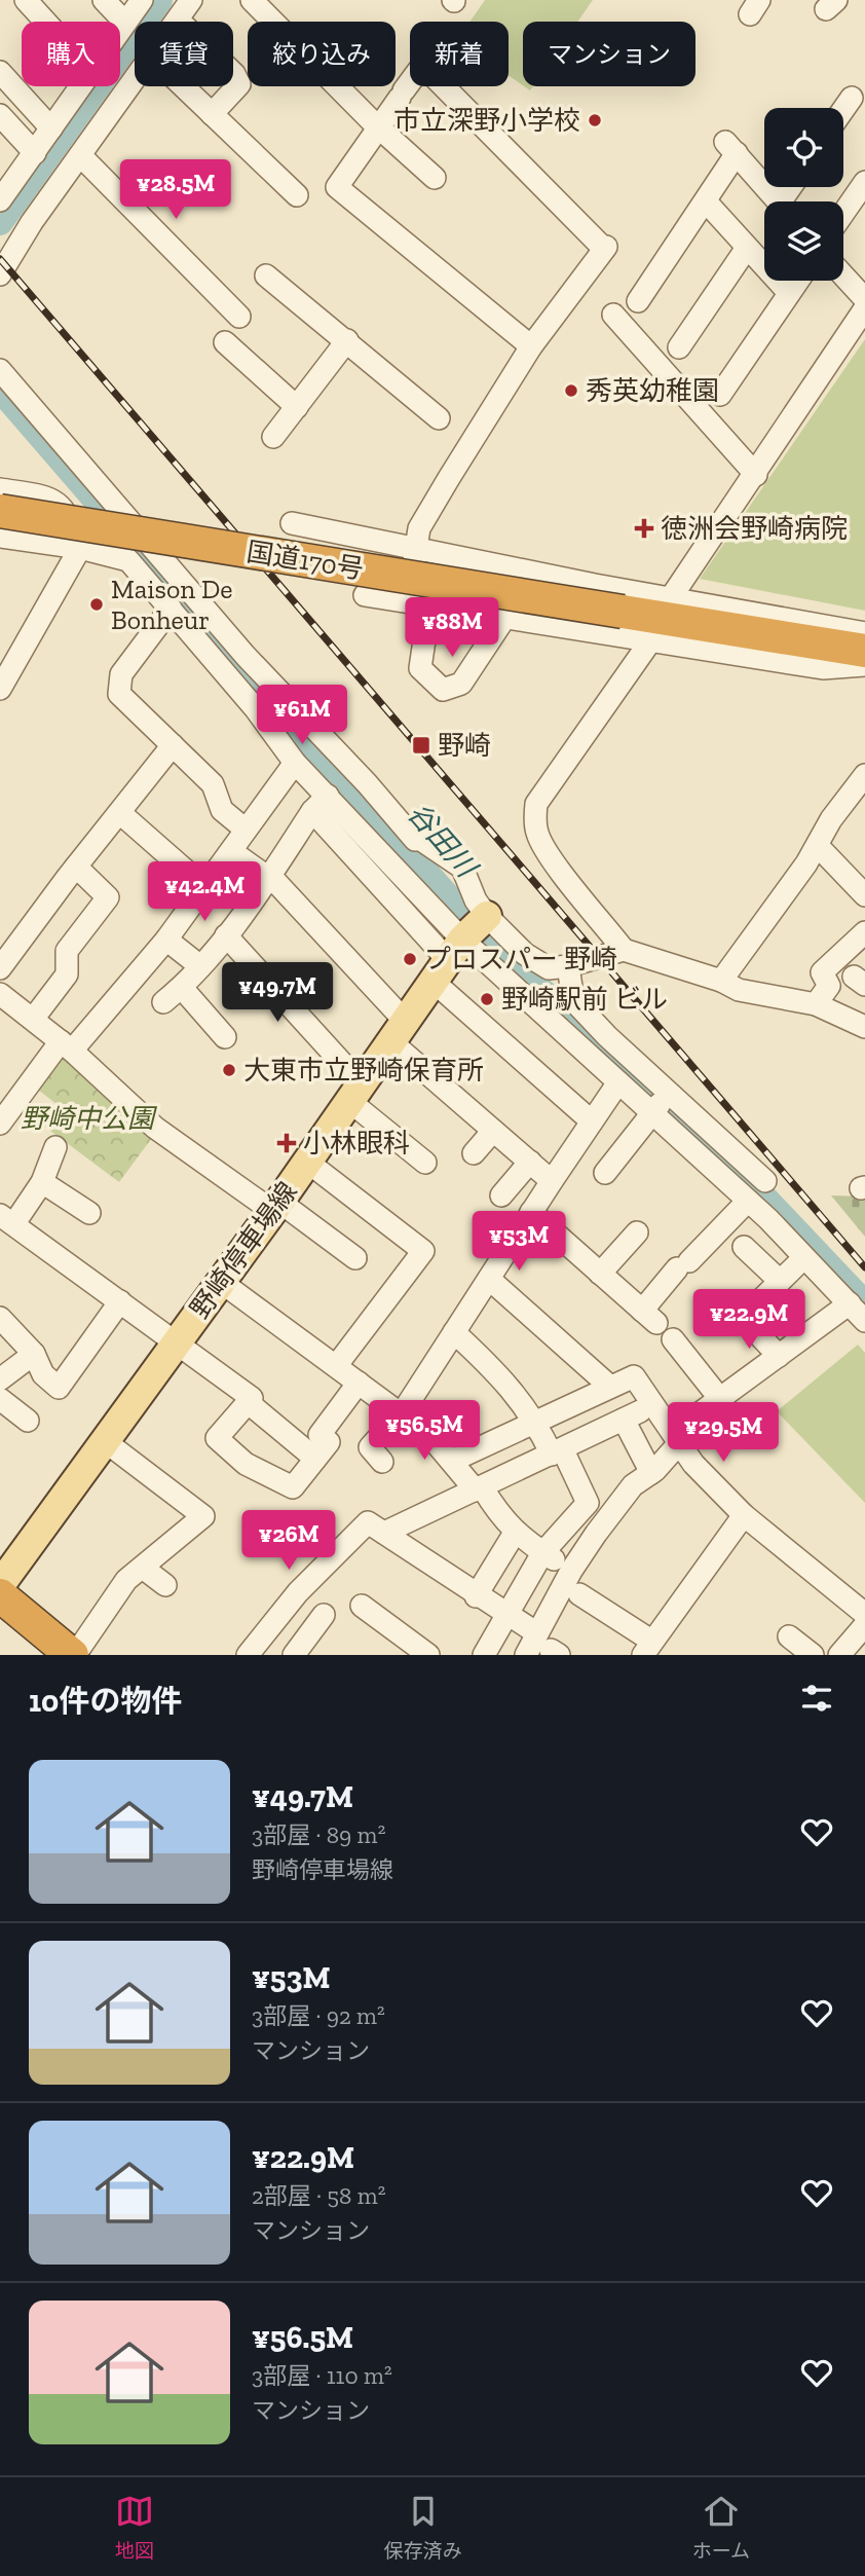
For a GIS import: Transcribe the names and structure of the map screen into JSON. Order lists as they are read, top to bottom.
{
  "streets": {
    "highway": ["国道170号"],
    "main road": ["野崎停車場線"]
  },
  "water": ["谷田川"],
  "parks": ["野崎中公園"],
  "places": {
    "other": [
      "市立深野小学校",
      "秀英幼稚園",
      "Maison De Bonheur",
      "プロスパー 野崎",
      "野崎駅前 ビル",
      "大東市立野崎保育所"
    ],
    "health": ["徳洲会野崎病院", "小林眼科"],
    "transit": ["野崎"]
  },
  "page": {
    "chip": [
      "購入",
      "賃貸",
      "絞り込み",
      "新着",
      "マンション"
    ],
    "price": [
      "¥28.5M",
      "¥88M",
      "¥61M",
      "¥42.4M",
      "¥49.7M",
      "¥53M",
      "¥22.9M",
      "¥56.5M",
      "¥29.5M",
      "¥26M"
    ],
    "heading": "10件の物件",
    "list": [
      {
        "name": "¥49.7M",
        "note": "3部屋 · 89 m² · 野崎停車場線"
      },
      {
        "name": "¥53M",
        "note": "3部屋 · 92 m² · マンション"
      },
      {
        "name": "¥22.9M",
        "note": "2部屋 · 58 m² · マンション"
      },
      {
        "name": "¥56.5M",
        "note": "3部屋 · 110 m² · マンション"
      }
    ],
    "tabs": ["地図", "保存済み", "ホーム"]
  }
}
